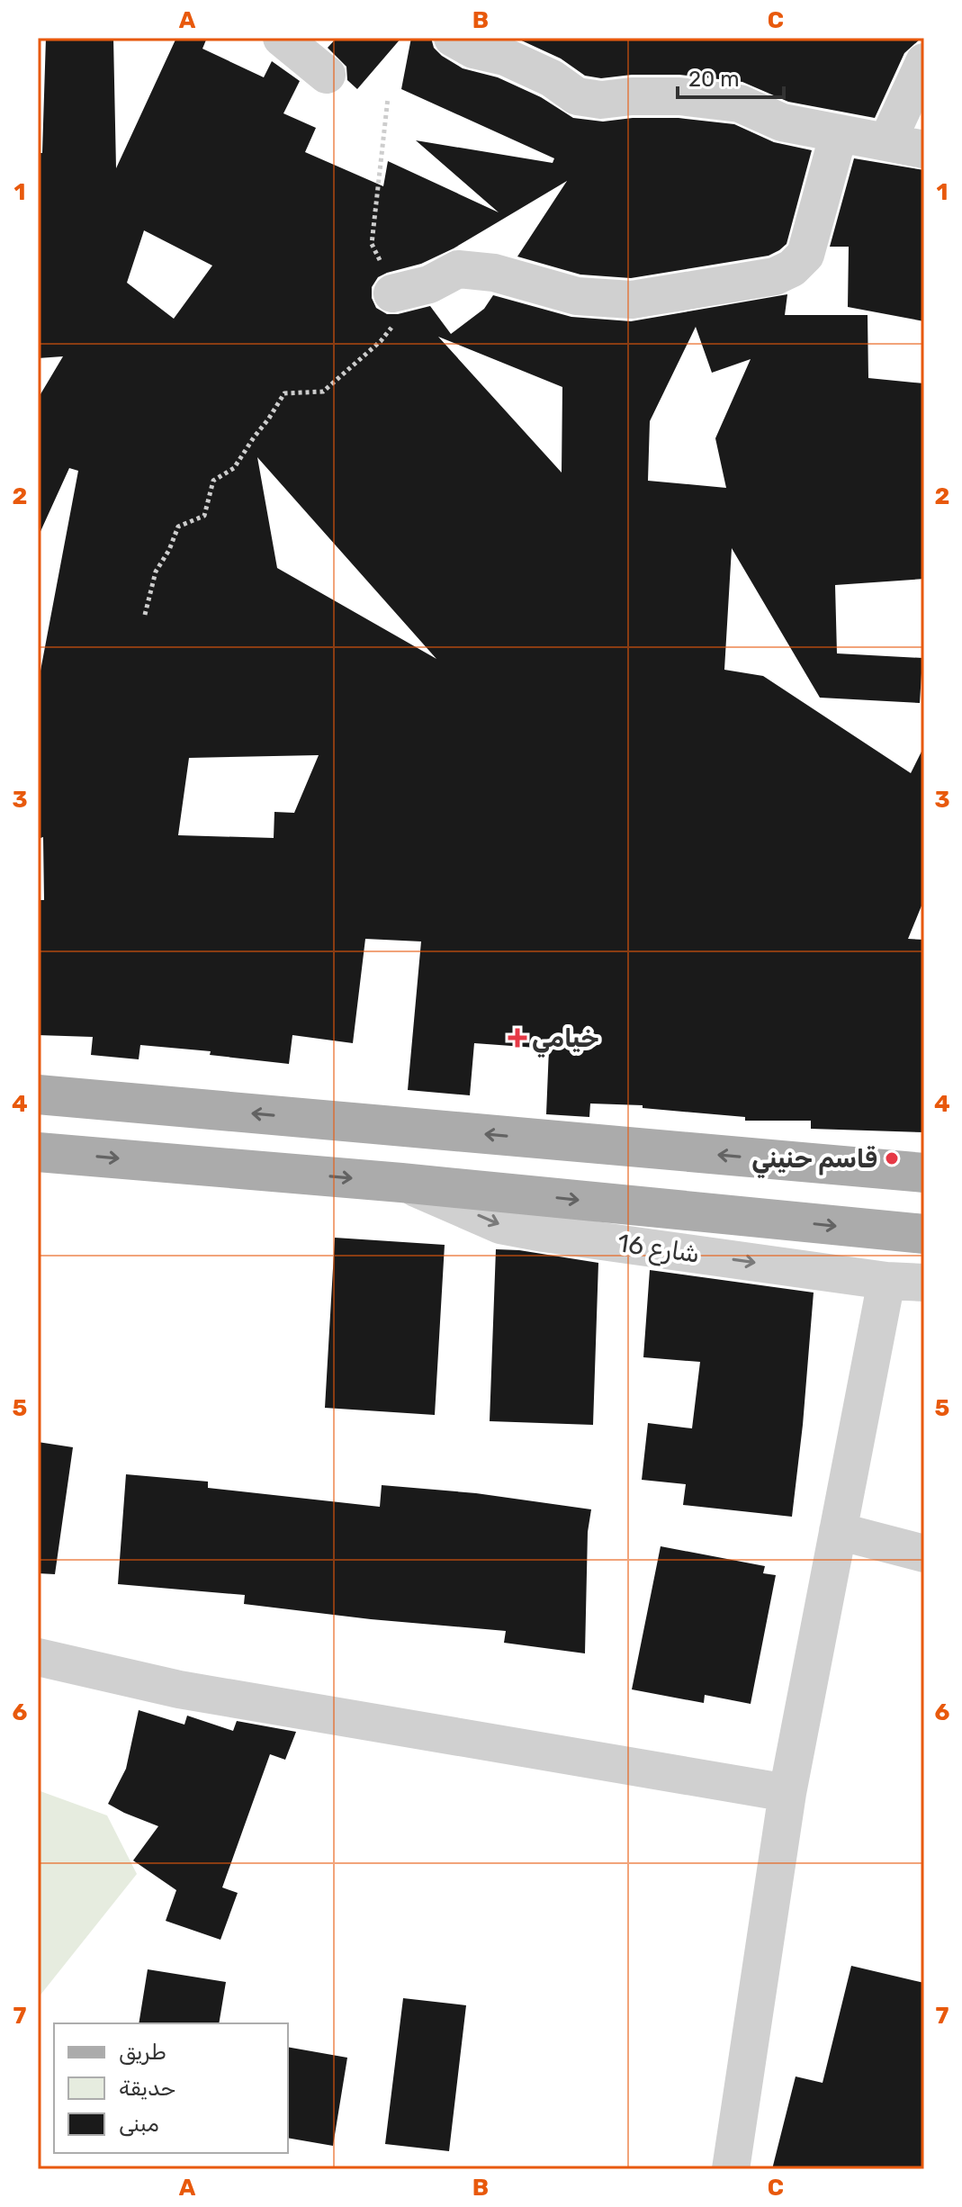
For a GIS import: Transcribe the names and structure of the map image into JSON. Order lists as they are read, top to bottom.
{
  "streets": {
    "street": ["شارع 16"]
  },
  "one_way": ["شارع 16"],
  "places": {
    "health": ["خيامي"],
    "other": ["قاسم حنيني"]
  },
  "legend": ["طريق", "حديقة", "مبنى"],
  "scale_bar": "20 m",
  "grid": {
    "columns": ["A", "B", "C"],
    "rows": [
      "1",
      "2",
      "3",
      "4",
      "5",
      "6",
      "7"
    ]
  }
}
